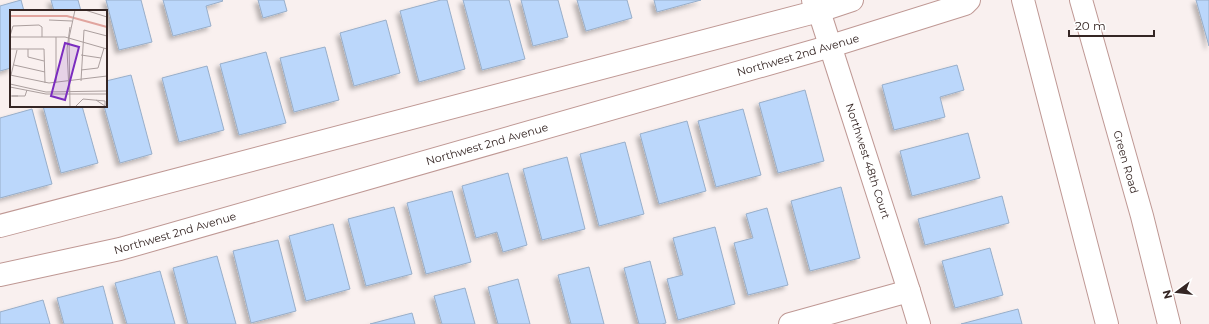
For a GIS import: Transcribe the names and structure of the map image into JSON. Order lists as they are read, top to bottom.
{
  "streets": {
    "street": ["Northwest 2nd Avenue", "Northwest 48th Court", "Green Road"]
  },
  "crossings": [
    ["Northwest 2nd Avenue", "Northwest 48th Court"]
  ],
  "scale_bar": "20 m",
  "north": "left"
}
